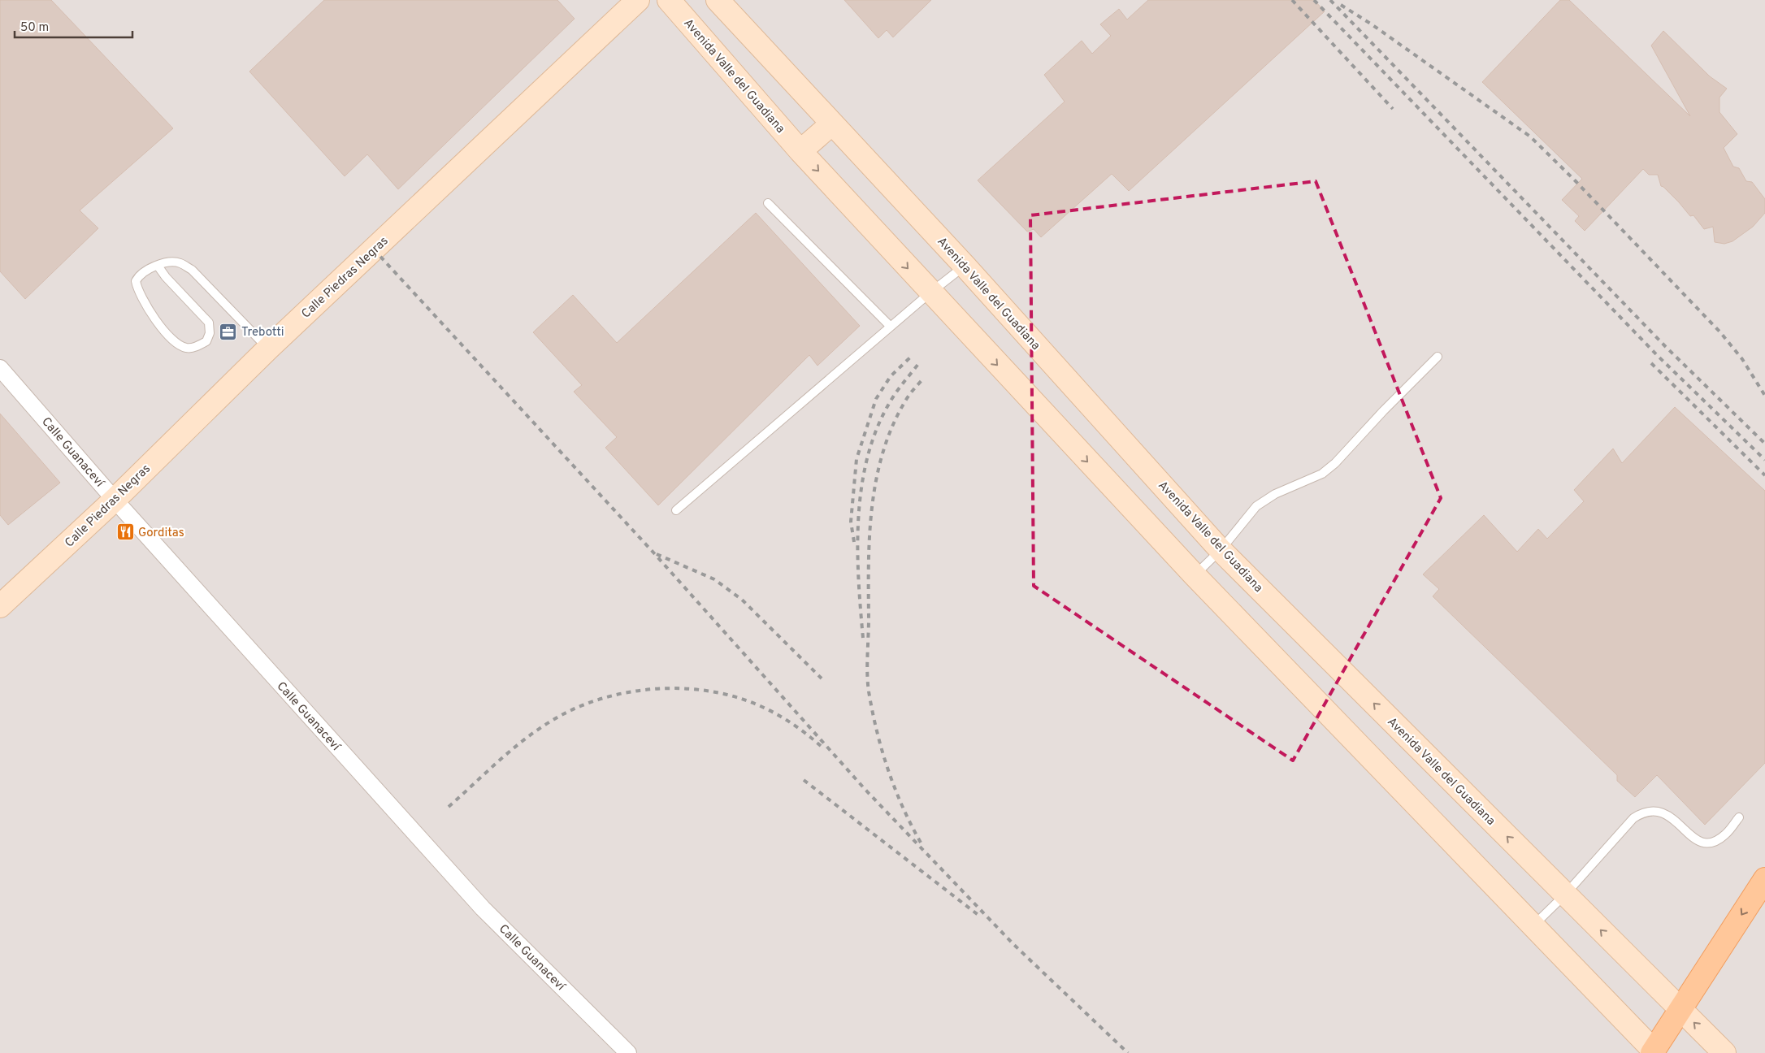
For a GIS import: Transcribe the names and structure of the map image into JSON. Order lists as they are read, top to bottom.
{
  "streets": {
    "main road": ["Avenida Valle del Guadiana", "Calle Piedras Negras"],
    "street": ["Calle Guanaceví"]
  },
  "crossings": [
    ["Calle Piedras Negras", "Calle Guanaceví"]
  ],
  "places": {
    "office": ["Trebotti"],
    "restaurant": ["Gorditas"]
  },
  "scale_bar": "50 m"
}
